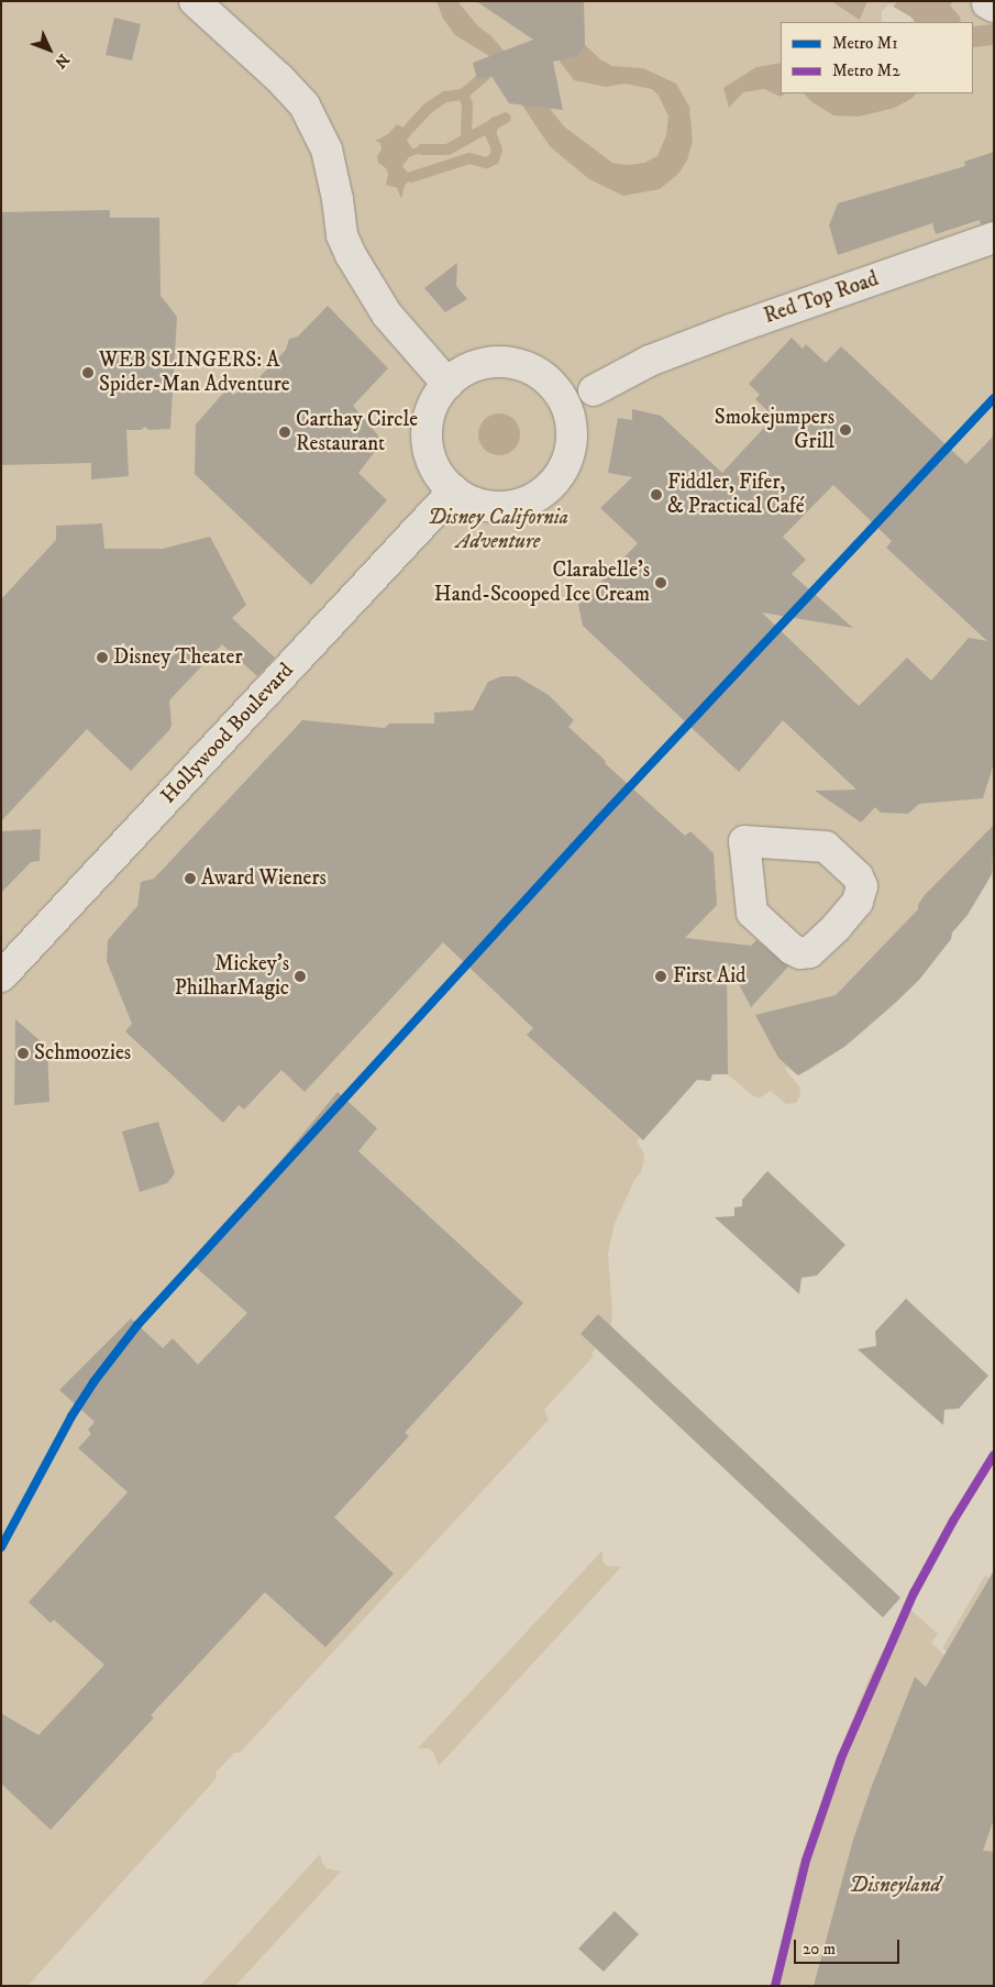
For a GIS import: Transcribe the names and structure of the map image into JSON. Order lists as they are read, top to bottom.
{
  "streets": {
    "street": ["Red Top Road", "Hollywood Boulevard"]
  },
  "parks": ["Disney California Adventure", "Disneyland"],
  "places": [
    "WEB SLINGERS: A Spider-Man Adventure",
    "Smokejumpers Grill",
    "Carthay Circle Restaurant",
    "Fiddler, Fifer, & Practical Café",
    "Clarabelle's Hand-Scooped Ice Cream",
    "Disney Theater",
    "Award Wieners",
    "Mickey’s PhilharMagic",
    "First Aid",
    "Schmoozies"
  ],
  "lines": ["metro line M1", "metro line M2"],
  "legend": ["Metro M1", "Metro M2"],
  "scale_bar": "20 m",
  "north": "bottom right"
}
